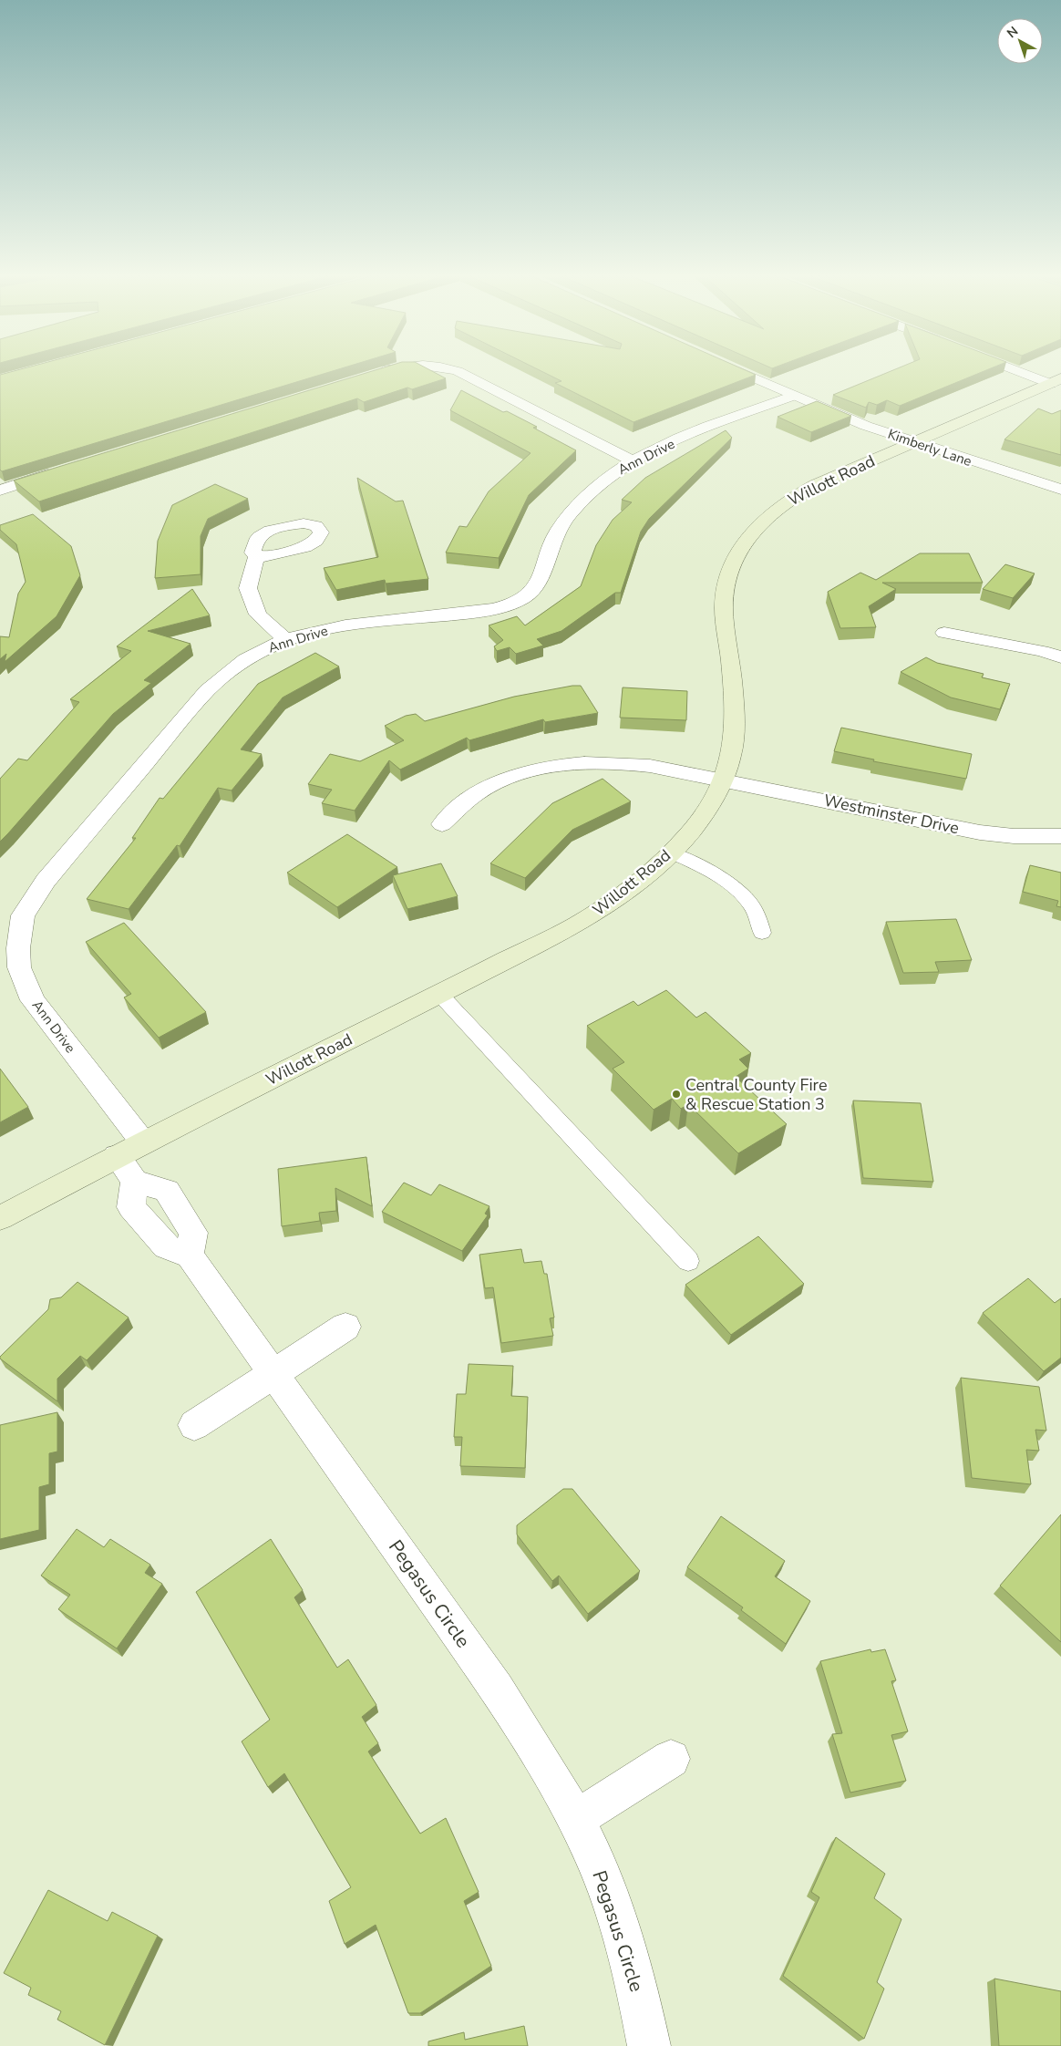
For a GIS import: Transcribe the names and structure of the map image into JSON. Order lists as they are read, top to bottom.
{
  "streets": {
    "main road": ["Willott Road"],
    "street": [
      "Kimberly Lane",
      "Ann Drive",
      "Westminster Drive",
      "Pegasus Circle"
    ]
  },
  "crossings": [
    ["Kimberly Lane", "Ann Drive"],
    ["Kimberly Lane", "Willott Road"],
    ["Ann Drive", "Willott Road"],
    ["Ann Drive", "Pegasus Circle"],
    ["Willott Road", "Westminster Drive"],
    ["Willott Road", "Pegasus Circle"]
  ],
  "places": ["Central County Fire & Rescue Station 3"],
  "north": "top left"
}
